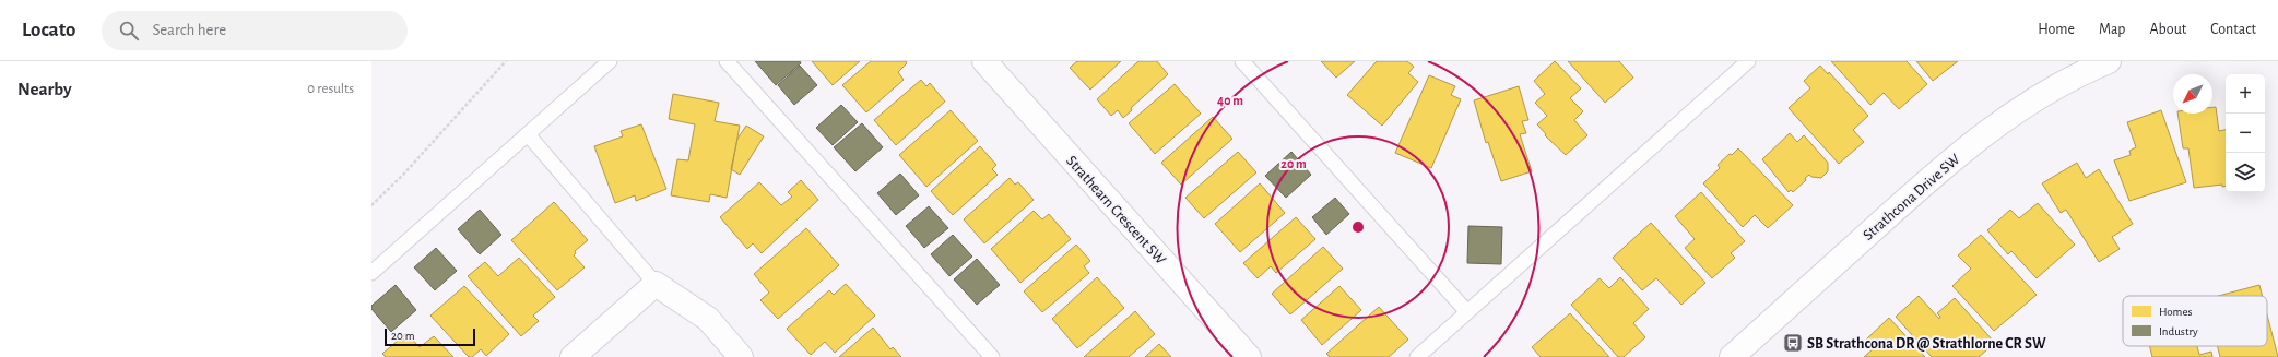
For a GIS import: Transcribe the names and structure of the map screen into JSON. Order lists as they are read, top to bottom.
{
  "streets": {
    "street": ["Strathcona Drive SW", "Strathearn Crescent SW"]
  },
  "places": {
    "bus stop": ["SB Strathcona DR @ Strathlorne CR SW"]
  },
  "legend": ["Homes", "Industry"],
  "scale_bar": "20 m",
  "north": "bottom left",
  "page": {
    "header": "Locato",
    "search": "Search here",
    "nav": [
      "Home",
      "Map",
      "About",
      "Contact"
    ],
    "heading": ["Nearby", "0 results"],
    "map_buttons": ["+", "−"],
    "scale": "20 m"
  },
  "rings": ["40 m", "20 m"]
}
